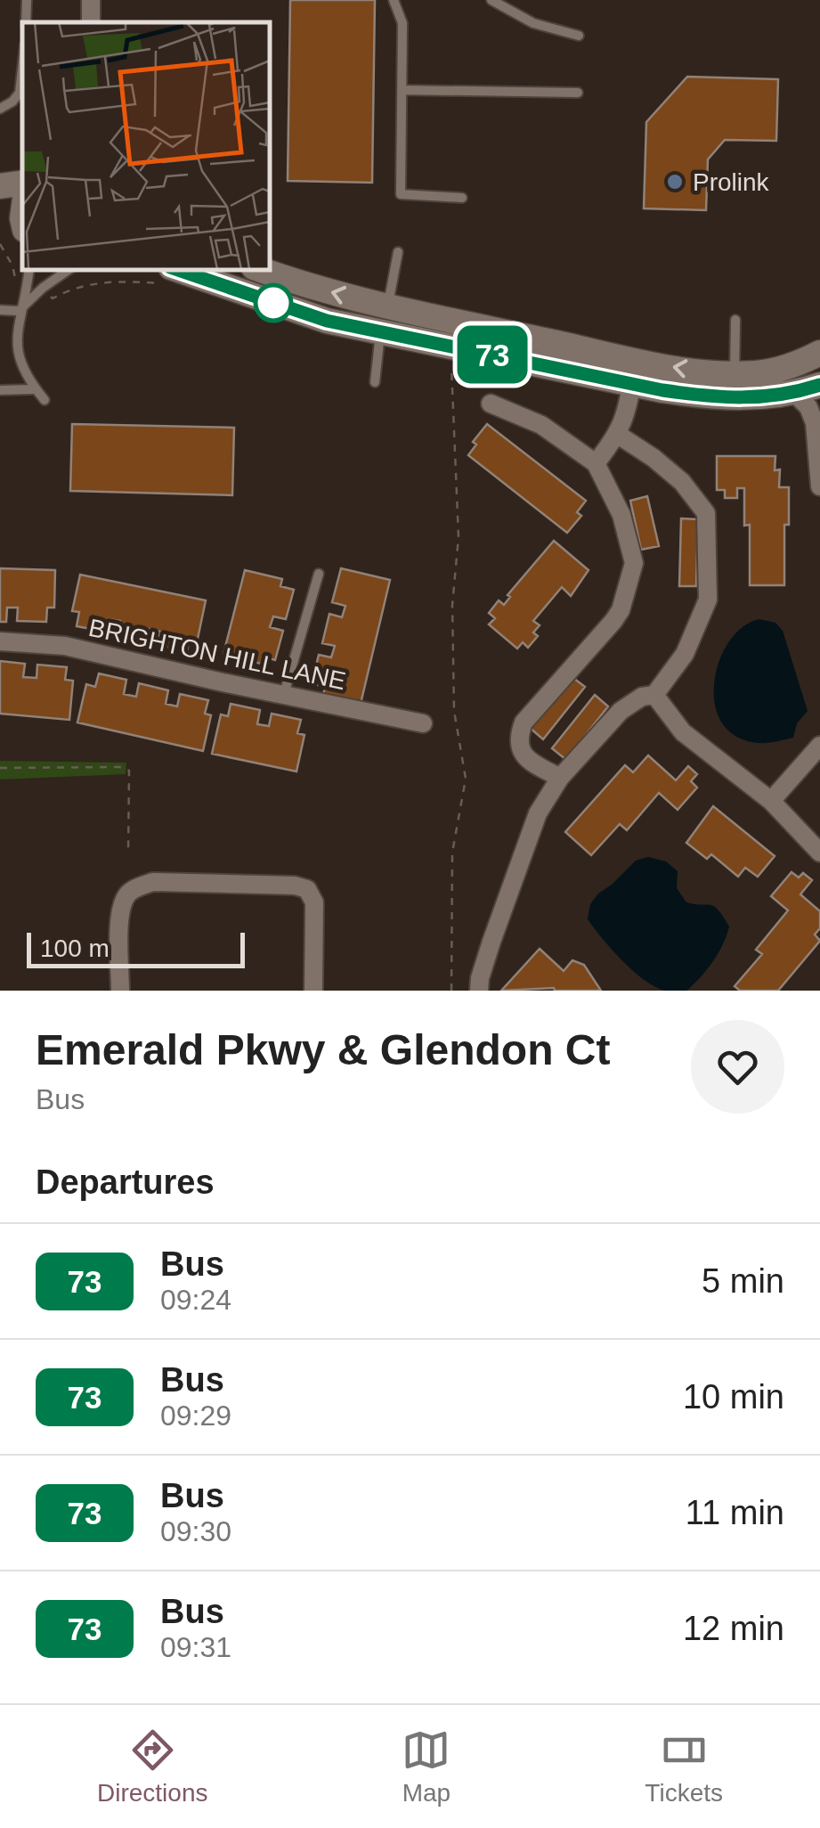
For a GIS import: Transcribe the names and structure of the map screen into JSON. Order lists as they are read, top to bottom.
{
  "streets": {
    "street": ["BRIGHTON HILL LANE"]
  },
  "places": ["Prolink"],
  "lines": ["bus line 73"],
  "scale_bar": "100 m",
  "page": {
    "on_map": "73",
    "scale": "100 m",
    "heading": [
      ["Emerald Pkwy & Glendon Ct", "Bus"],
      "Departures"
    ],
    "list": [
      {
        "mark": "73",
        "name": "Bus",
        "note": "09:24",
        "value": "5 min"
      },
      {
        "mark": "73",
        "name": "Bus",
        "note": "09:29",
        "value": "10 min"
      },
      {
        "mark": "73",
        "name": "Bus",
        "note": "09:30",
        "value": "11 min"
      },
      {
        "mark": "73",
        "name": "Bus",
        "note": "09:31",
        "value": "12 min"
      }
    ],
    "tabs": ["Directions", "Map", "Tickets"]
  }
}
